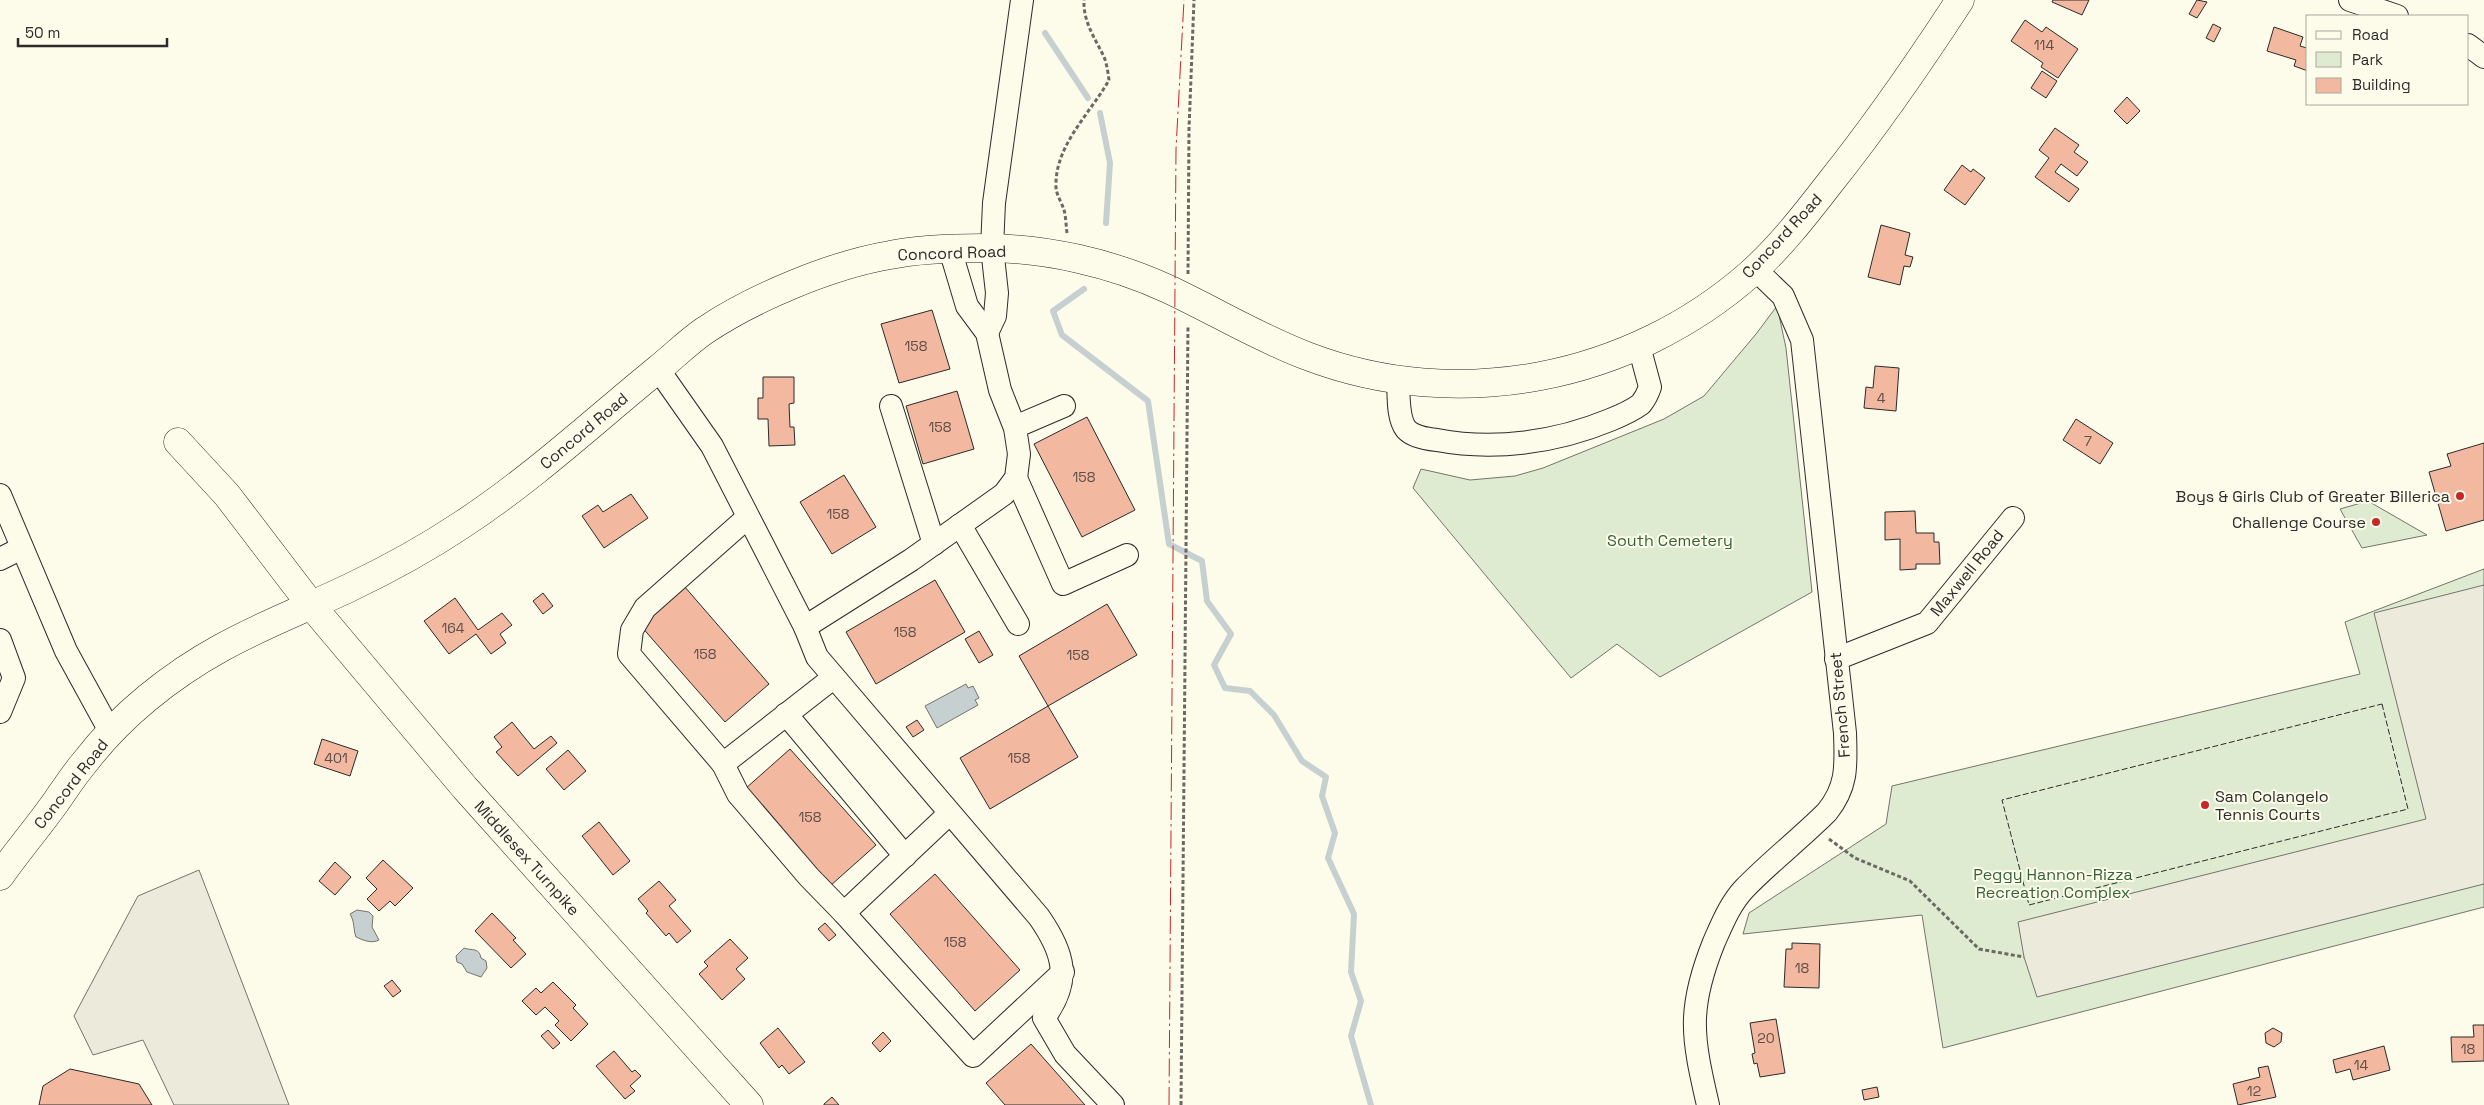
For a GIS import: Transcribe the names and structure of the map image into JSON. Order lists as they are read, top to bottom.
{
  "streets": {
    "main road": ["Concord Road", "Middlesex Turnpike"],
    "street": ["Maxwell Road", "French Street"]
  },
  "crossings": [
    ["Concord Road", "French Street"],
    ["Concord Road", "Middlesex Turnpike"],
    ["Maxwell Road", "French Street"]
  ],
  "parks": ["South Cemetery", "Peggy Hannon-Rizza Recreation Complex"],
  "places": ["Boys & Girls Club of Greater Billerica", "Challenge Course", "Sam Colangelo Tennis Courts"],
  "house_numbers": [
    "114",
    "158",
    "4",
    "158",
    "7",
    "158",
    "158",
    "164",
    "158",
    "158",
    "158",
    "401",
    "158",
    "158",
    "158",
    "18",
    "20",
    "18",
    "14",
    "12"
  ],
  "legend": ["Road", "Park", "Building"],
  "scale_bar": "50 m"
}
